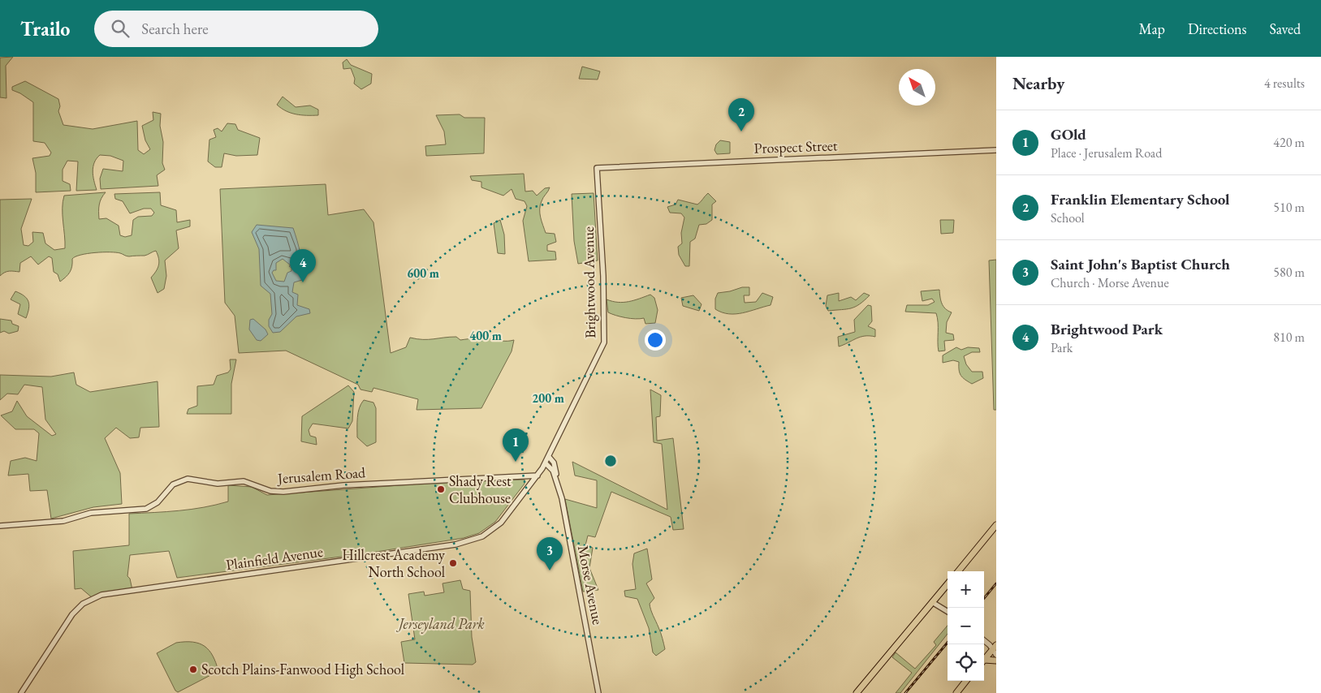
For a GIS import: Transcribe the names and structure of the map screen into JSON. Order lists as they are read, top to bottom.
{
  "streets": {
    "street": [
      "Prospect Street",
      "Brightwood Avenue",
      "Jerusalem Road",
      "Plainfield Avenue",
      "Morse Avenue"
    ]
  },
  "crossings": [
    ["Prospect Street", "Brightwood Avenue"],
    ["Brightwood Avenue", "Plainfield Avenue"],
    ["Brightwood Avenue", "Morse Avenue"],
    ["Jerusalem Road", "Plainfield Avenue"],
    ["Plainfield Avenue", "Morse Avenue"]
  ],
  "parks": ["Jerseyland Park"],
  "places": ["Shady Rest Clubhouse", "Hillcrest Academy North School", "Scotch Plains-Fanwood High School"],
  "north": "top left",
  "page": {
    "header": "Trailo",
    "search": "Search here",
    "nav": ["Map", "Directions", "Saved"],
    "heading": ["Nearby", "4 results"],
    "pins": [
      "2",
      "4",
      "1",
      "3"
    ],
    "list": [
      {
        "mark": "1",
        "name": "GOld",
        "note": "Place · Jerusalem Road",
        "value": "420 m"
      },
      {
        "mark": "2",
        "name": "Franklin Elementary School",
        "note": "School",
        "value": "510 m"
      },
      {
        "mark": "3",
        "name": "Saint John's Baptist Church",
        "note": "Church · Morse Avenue",
        "value": "580 m"
      },
      {
        "mark": "4",
        "name": "Brightwood Park",
        "note": "Park",
        "value": "810 m"
      }
    ],
    "map_buttons": ["+", "−"]
  },
  "rings": ["600 m", "400 m", "200 m"]
}
